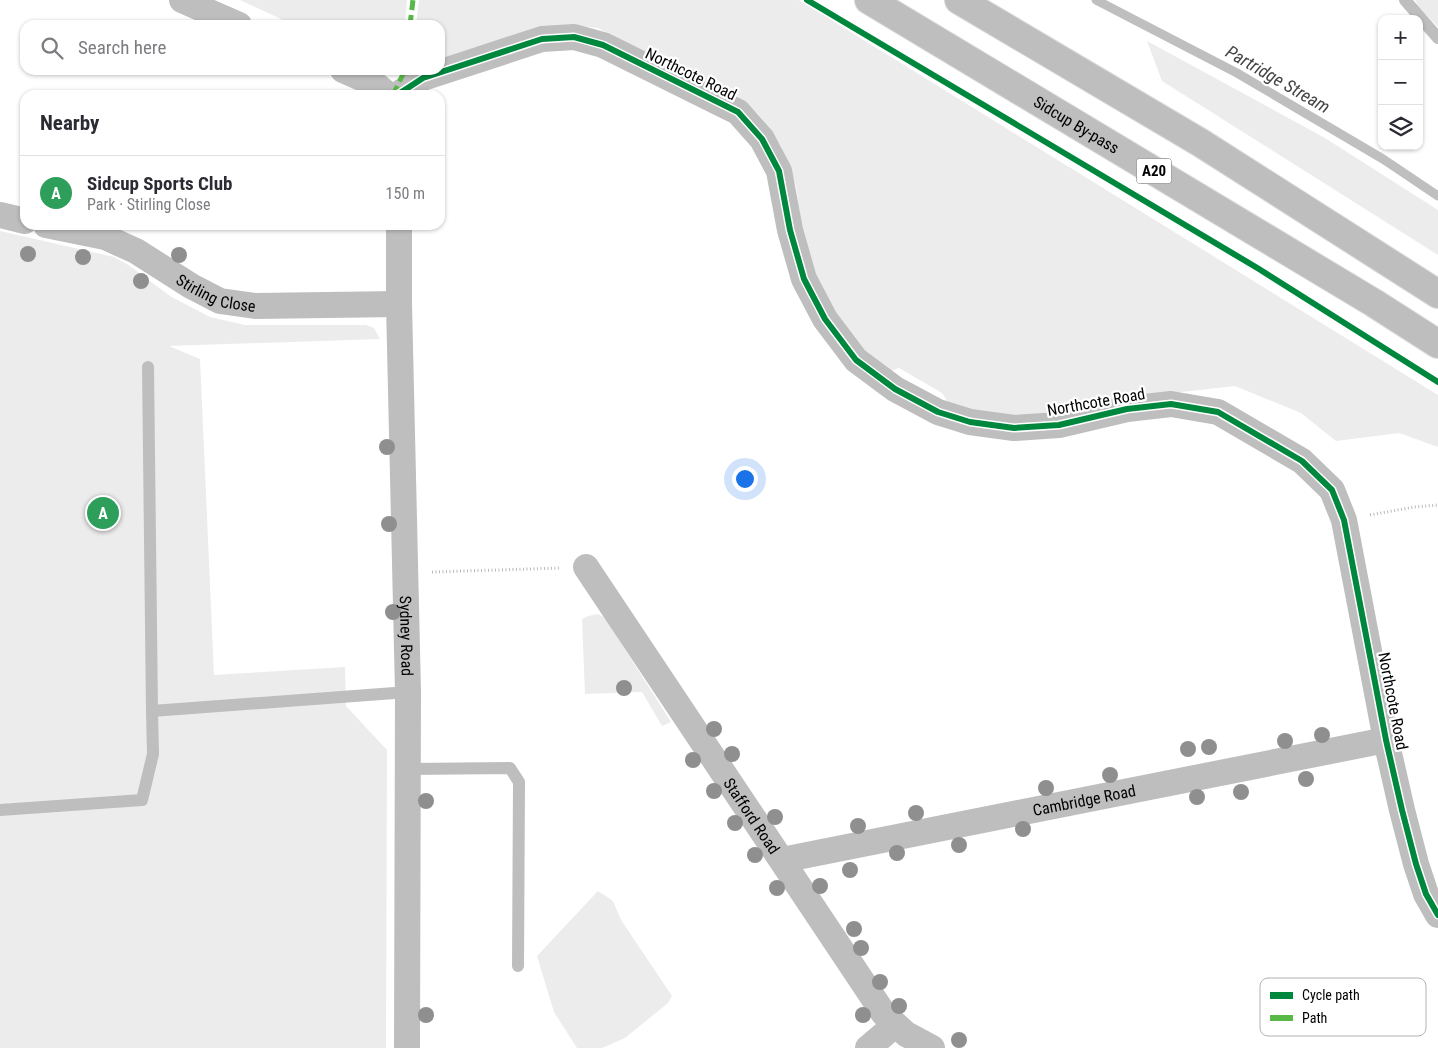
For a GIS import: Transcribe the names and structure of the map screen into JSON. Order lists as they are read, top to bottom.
{
  "streets": {
    "highway": ["Sidcup By-pass", "A20"],
    "street": [
      "Northcote Road",
      "Stirling Close",
      "Sydney Road",
      "Cambridge Road",
      "Stafford Road"
    ]
  },
  "crossings": [
    ["Northcote Road", "Cambridge Road"],
    ["Stirling Close", "Sydney Road"],
    ["Cambridge Road", "Stafford Road"]
  ],
  "water": ["Partridge Stream"],
  "legend": ["Cycle path", "Path"],
  "page": {
    "map_buttons": ["+", "−"],
    "search": "Search here",
    "heading": "Nearby",
    "list": [
      {
        "mark": "A",
        "name": "Sidcup Sports Club",
        "note": "Park · Stirling Close",
        "value": "150 m"
      }
    ],
    "pins": "A"
  }
}
